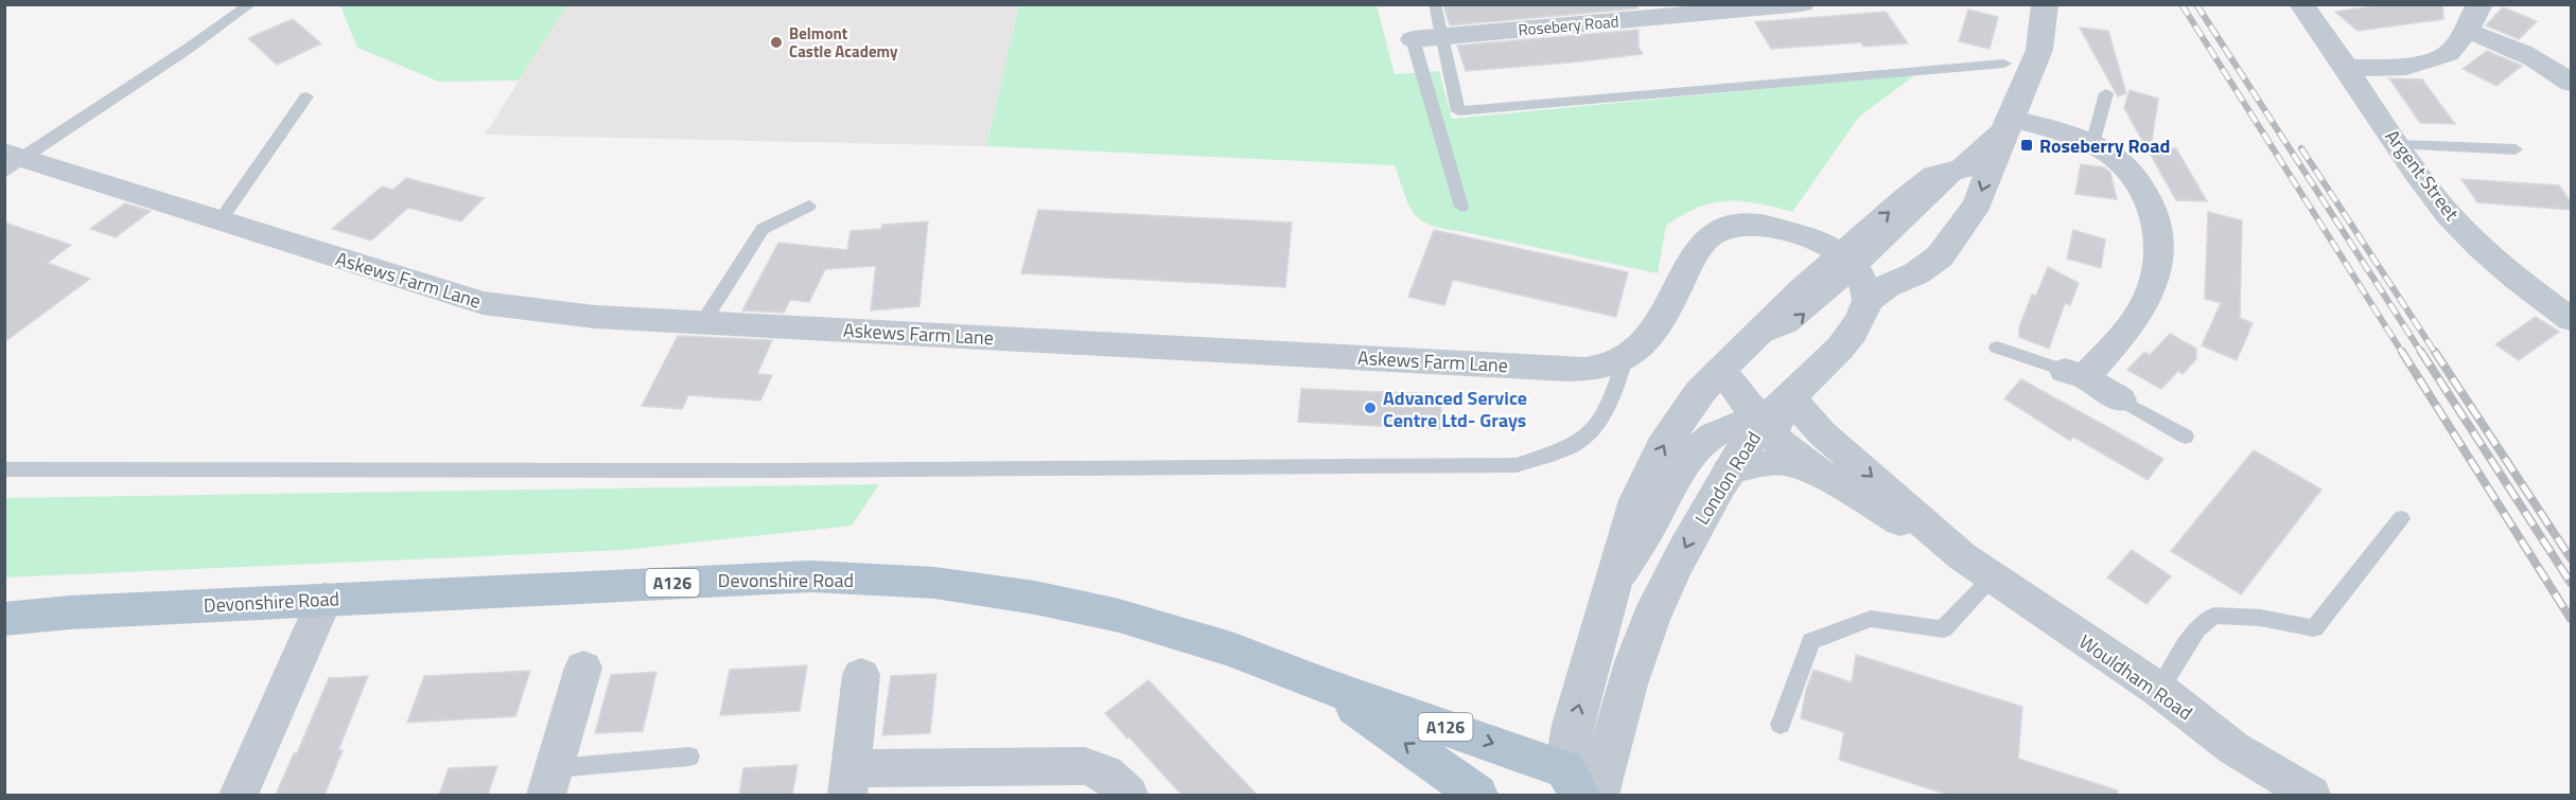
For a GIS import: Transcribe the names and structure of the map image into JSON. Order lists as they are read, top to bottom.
{
  "streets": {
    "main road": ["Devonshire Road", "A126"],
    "street": [
      "Rosebery Road",
      "Argent Street",
      "Askews Farm Lane",
      "London Road",
      "Wouldham Road"
    ]
  },
  "crossings": [
    ["Askews Farm Lane", "London Road"],
    ["London Road", "Devonshire Road"],
    ["London Road", "Wouldham Road"]
  ],
  "places": {
    "other": ["Belmont Castle Academy", "Advanced Service Centre Ltd- Grays"],
    "transit": ["Roseberry Road"]
  }
}
